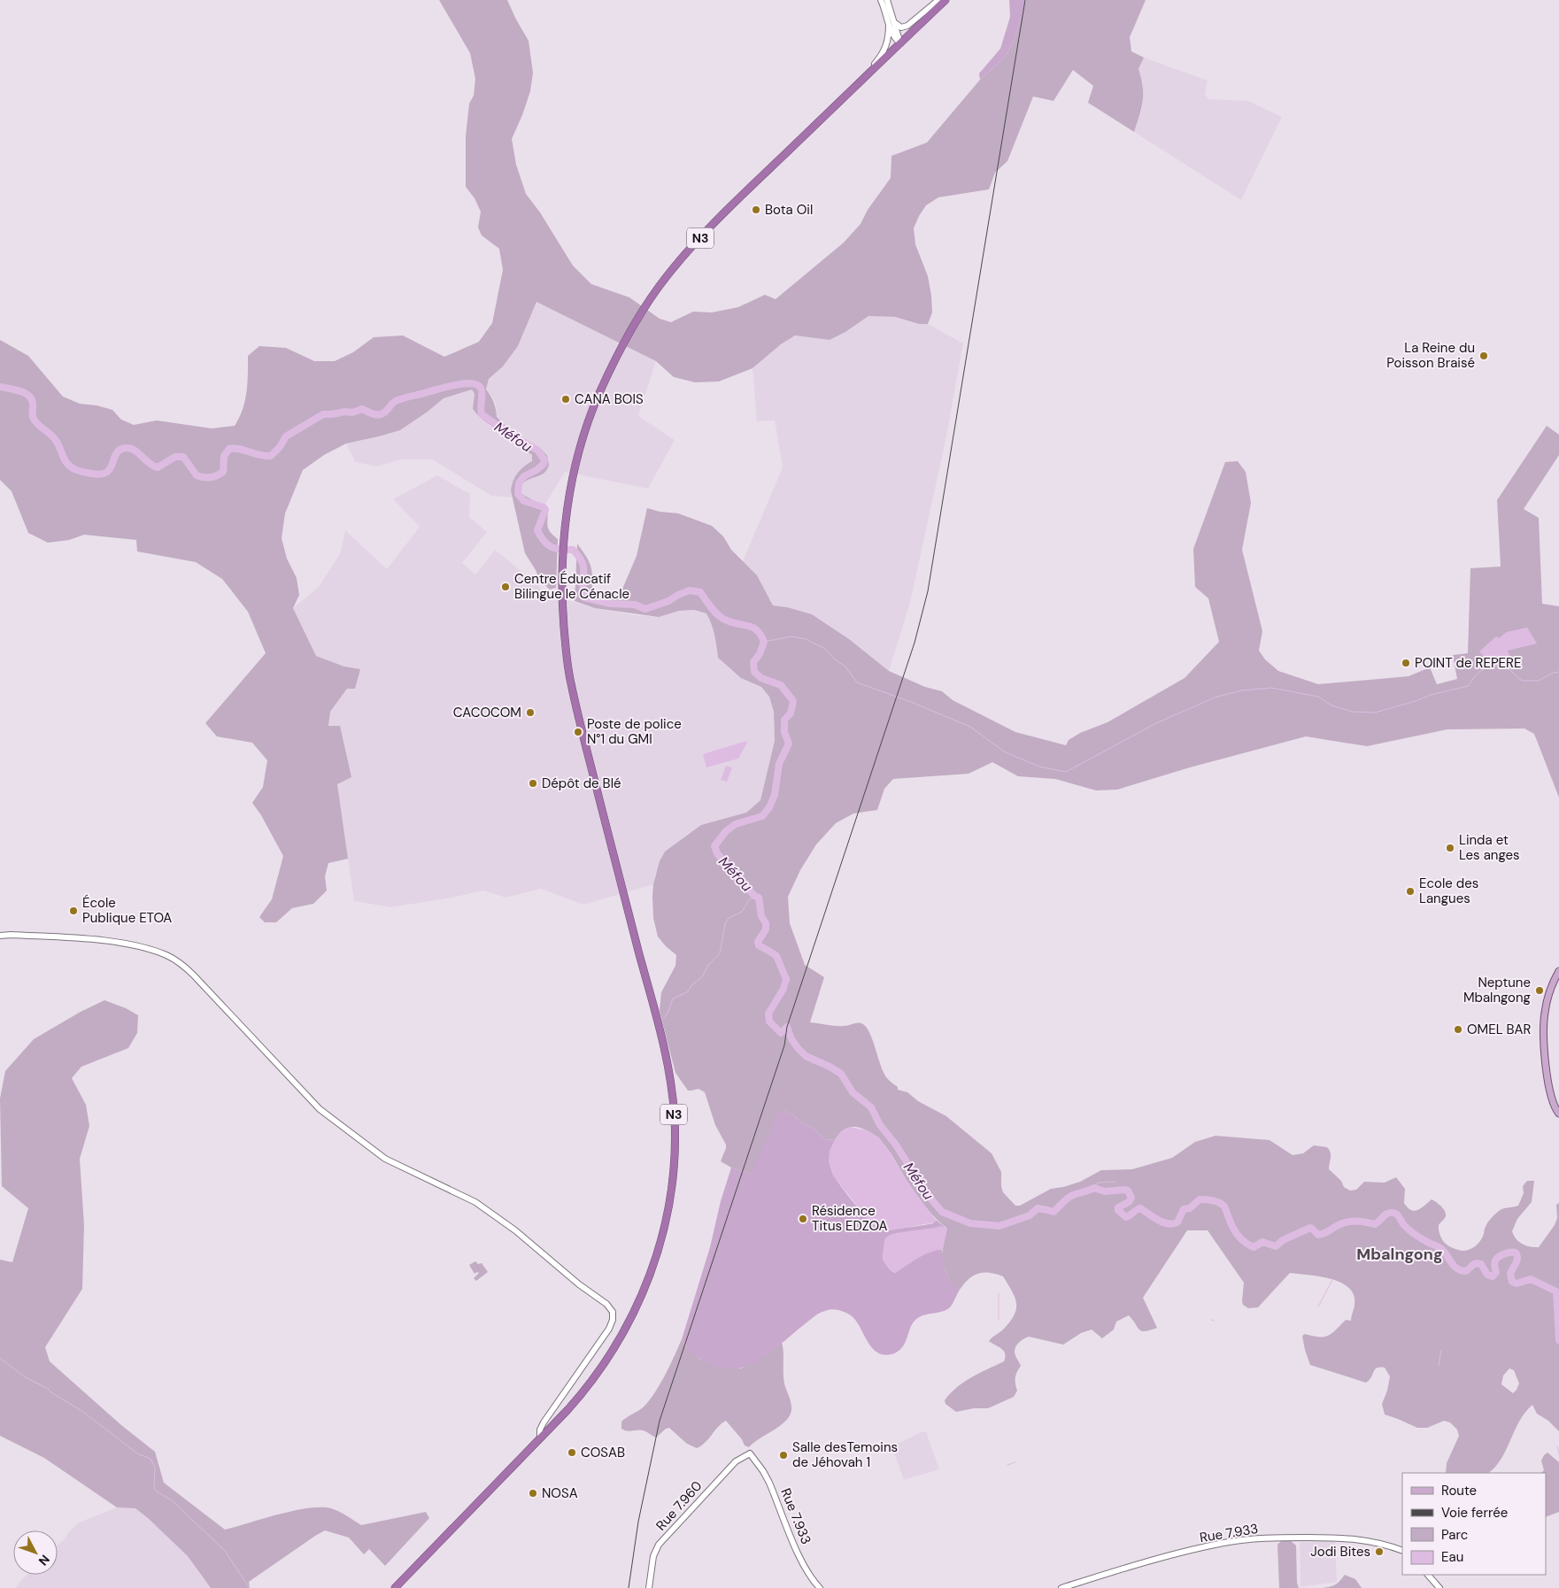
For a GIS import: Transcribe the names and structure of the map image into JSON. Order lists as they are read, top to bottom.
{
  "streets": {
    "highway": ["N3"],
    "street": ["Rue 7.960", "Rue 7.933"]
  },
  "crossings": [
    ["Rue 7.960", "Rue 7.933"]
  ],
  "districts": ["Mbalngong"],
  "water": ["Méfou"],
  "places": [
    "Bota Oil",
    "La Reine du Poisson Braisé",
    "CANA BOIS",
    "Centre Éducatif Bilingue le Cénacle",
    "POINT de REPERE",
    "CACOCOM",
    "Poste de police N°1 du GMI",
    "Dépôt de Blé",
    "Linda et Les anges",
    "Ecole des Langues",
    "École Publique ETOA",
    "Neptune Mbalngong",
    "OMEL BAR",
    "Résidence Titus EDZOA",
    "COSAB",
    "Salle desTemoins de Jéhovah 1",
    "NOSA",
    "Jodi Bites"
  ],
  "legend": [
    "Route",
    "Voie ferrée",
    "Parc",
    "Eau"
  ],
  "north": "bottom right"
}
